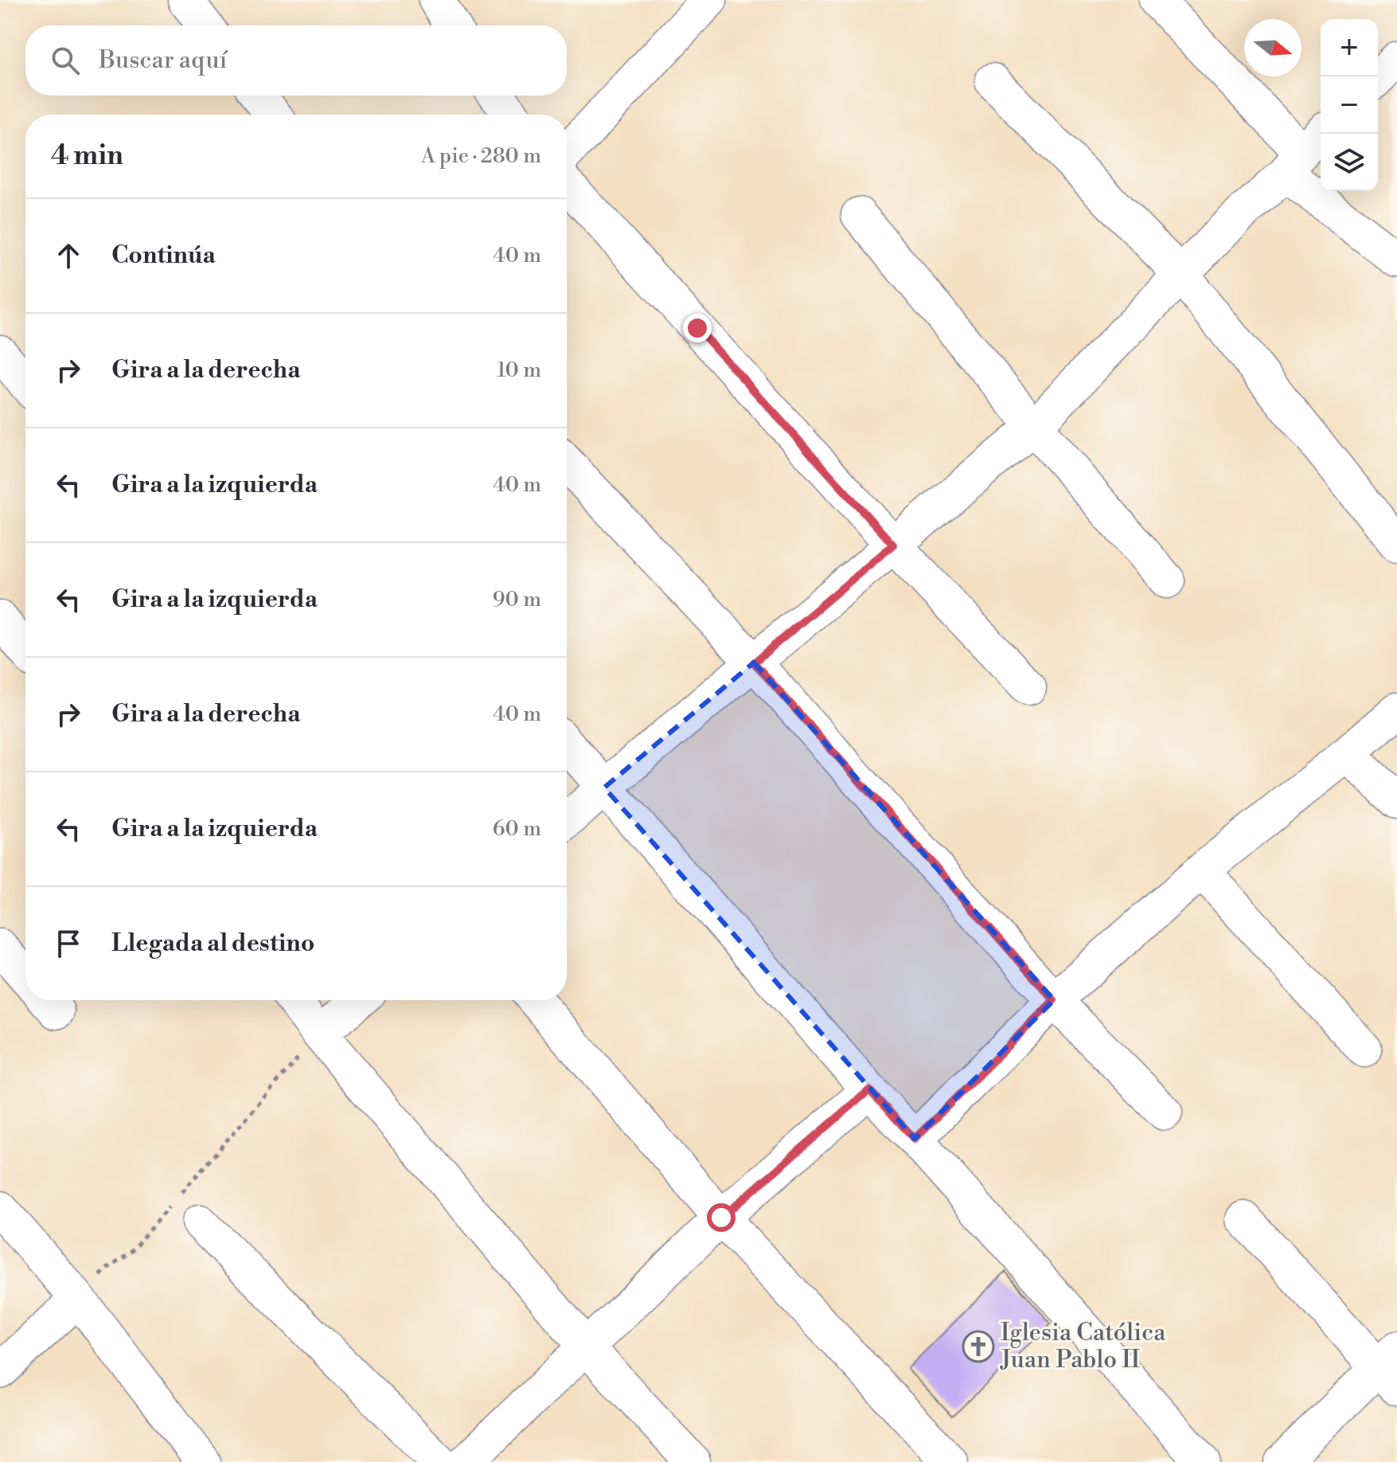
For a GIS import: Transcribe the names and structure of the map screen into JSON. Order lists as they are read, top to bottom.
{
  "places": {
    "church": ["Iglesia Católica Juan Pablo II"]
  },
  "north": "right",
  "page": {
    "map_buttons": ["+", "−"],
    "search": "Buscar aquí",
    "heading": ["4 min", "A pie · 280 m"],
    "list": [
      ["Continúa", "40 m"],
      ["Gira a la derecha", "10 m"],
      ["Gira a la izquierda", "40 m"],
      ["Gira a la izquierda", "90 m"],
      ["Gira a la derecha", "40 m"],
      ["Gira a la izquierda", "60 m"],
      "Llegada al destino"
    ]
  }
}
